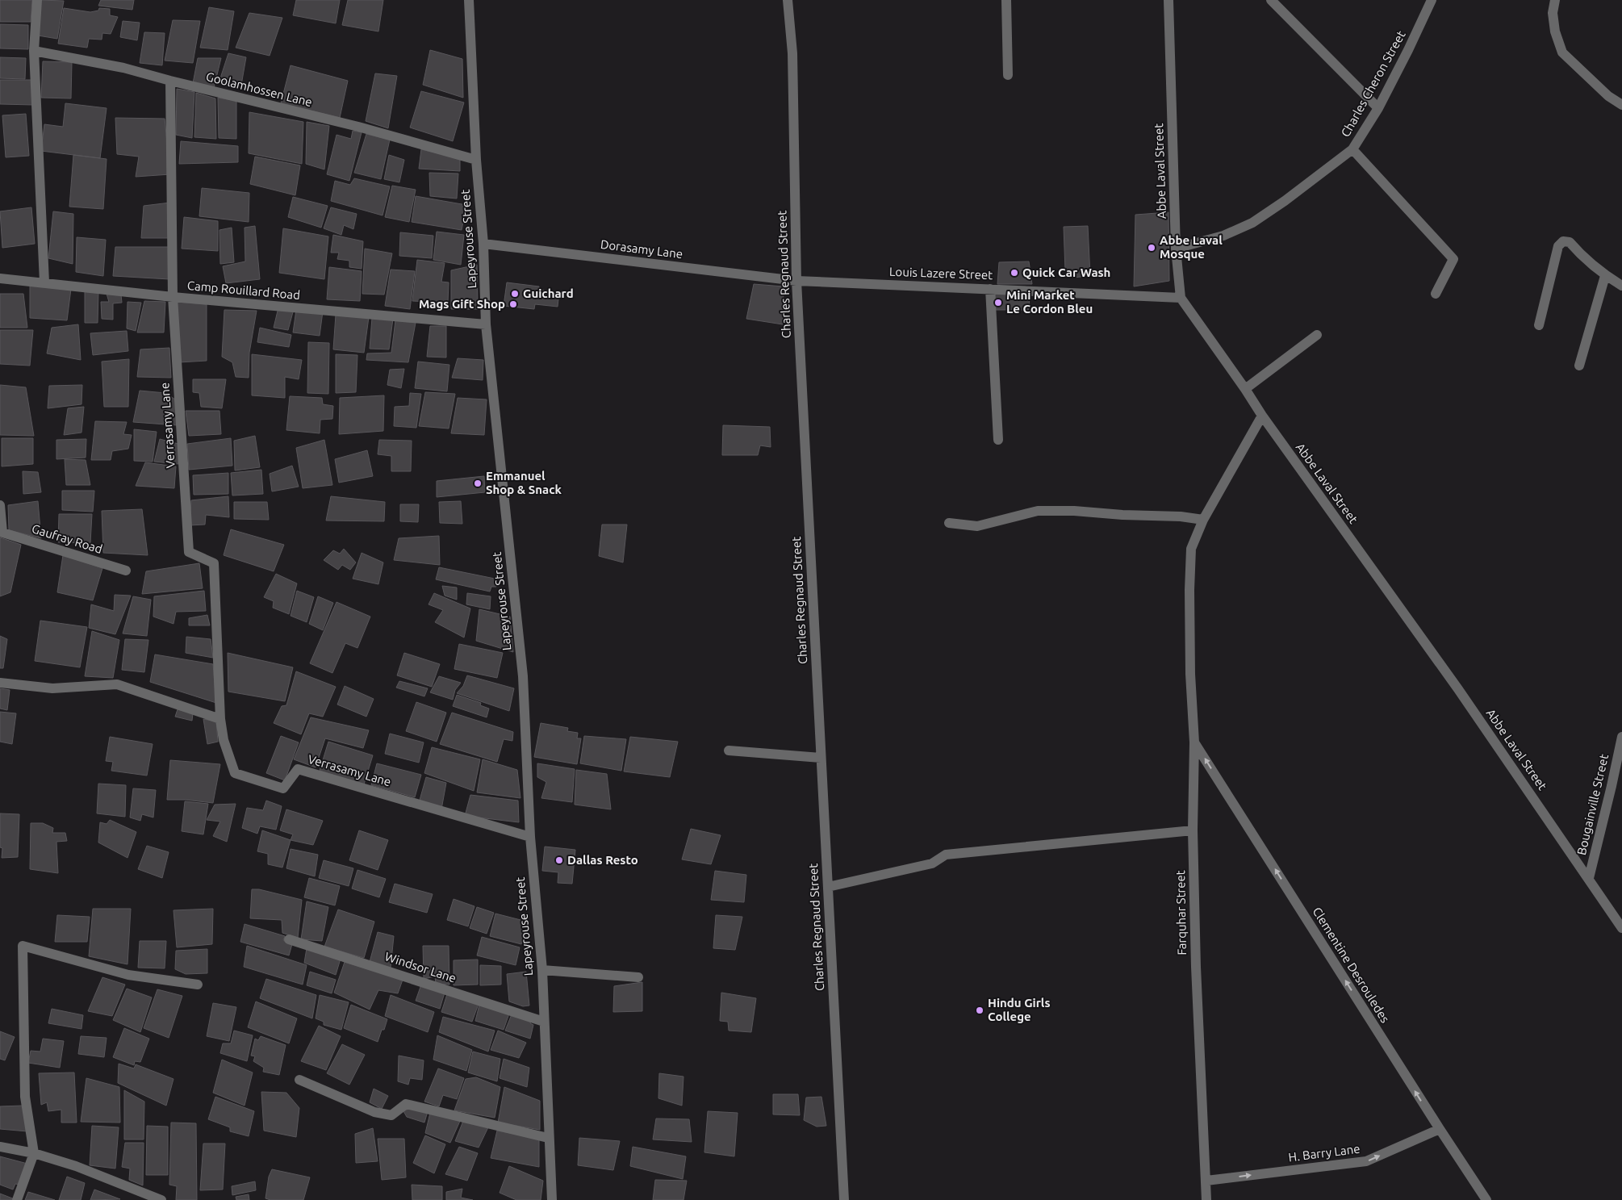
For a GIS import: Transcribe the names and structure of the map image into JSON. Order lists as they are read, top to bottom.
{
  "streets": {
    "street": [
      "Charles Cheron Street",
      "Goolamhossen Lane",
      "Abbe Laval Street",
      "Lapeyrouse Street",
      "Dorasamy Lane",
      "Louis Lazere Street",
      "Charles Regnaud Street",
      "Camp Rouillard Road",
      "Verrasamy Lane",
      "Gaufray Road",
      "Bougainville Street",
      "Farquhar Street",
      "Clementine Desrouledes",
      "Windsor Lane",
      "H. Barry Lane"
    ]
  },
  "crossings": [
    ["Charles Cheron Street", "Abbe Laval Street"],
    ["Goolamhossen Lane", "Lapeyrouse Street"],
    ["Goolamhossen Lane", "Verrasamy Lane"],
    ["Abbe Laval Street", "Louis Lazere Street"],
    ["Abbe Laval Street", "Bougainville Street"],
    ["Abbe Laval Street", "Farquhar Street"],
    ["Lapeyrouse Street", "Dorasamy Lane"],
    ["Lapeyrouse Street", "Camp Rouillard Road"],
    ["Lapeyrouse Street", "Verrasamy Lane"],
    ["Lapeyrouse Street", "Windsor Lane"],
    ["Dorasamy Lane", "Louis Lazere Street"],
    ["Dorasamy Lane", "Charles Regnaud Street"],
    ["Louis Lazere Street", "Charles Regnaud Street"],
    ["Camp Rouillard Road", "Verrasamy Lane"],
    ["Farquhar Street", "Clementine Desrouledes"],
    ["Farquhar Street", "H. Barry Lane"],
    ["Clementine Desrouledes", "H. Barry Lane"]
  ],
  "one_way": ["Clementine Desrouledes", "H. Barry Lane"],
  "places": [
    "Abbe Laval Mosque",
    "Quick Car Wash",
    "Guichard",
    "Mini Market Le Cordon Bleu",
    "Mags Gift Shop",
    "Emmanuel Shop & Snack",
    "Dallas Resto",
    "Hindu Girls College"
  ]
}
